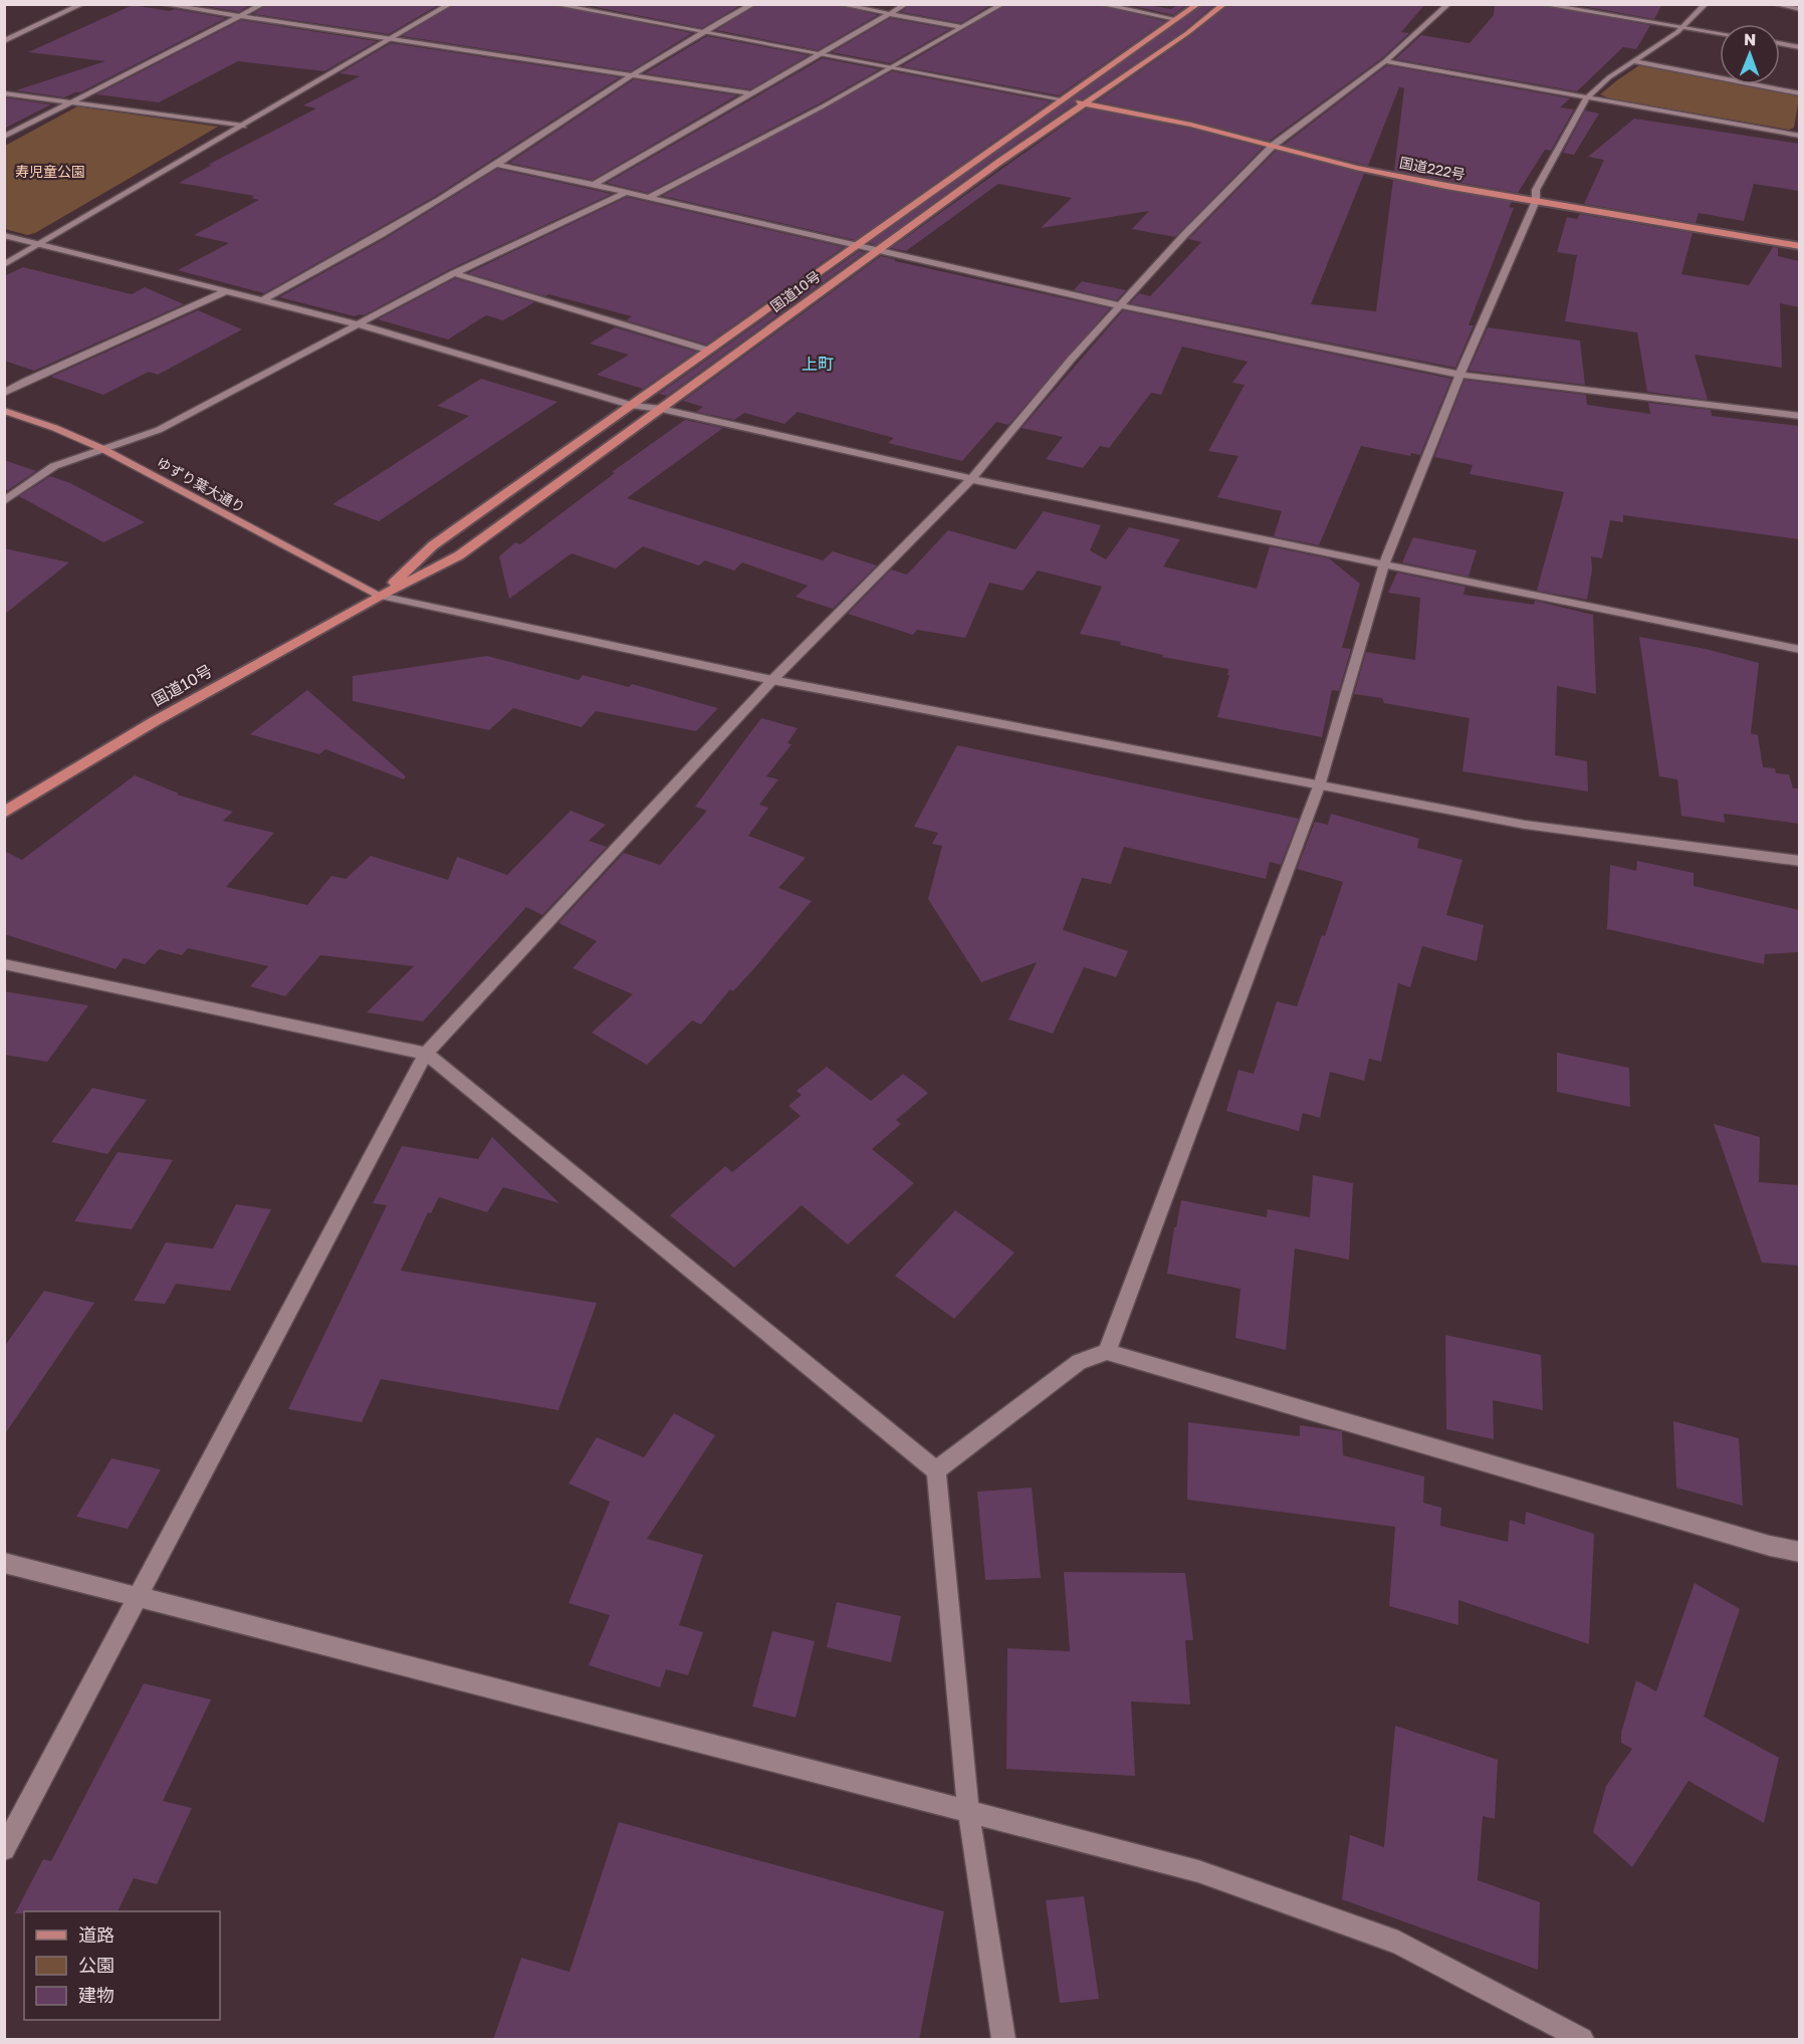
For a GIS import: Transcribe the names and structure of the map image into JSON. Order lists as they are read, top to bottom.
{
  "streets": {
    "highway": ["国道222号", "国道10号"],
    "main road": ["ゆずり葉大通り"]
  },
  "crossings": [
    ["国道222号", "国道10号"],
    ["国道10号", "ゆずり葉大通り"]
  ],
  "districts": ["上町"],
  "parks": ["寿児童公園"],
  "legend": ["道路", "公園", "建物"],
  "north": "top"
}
